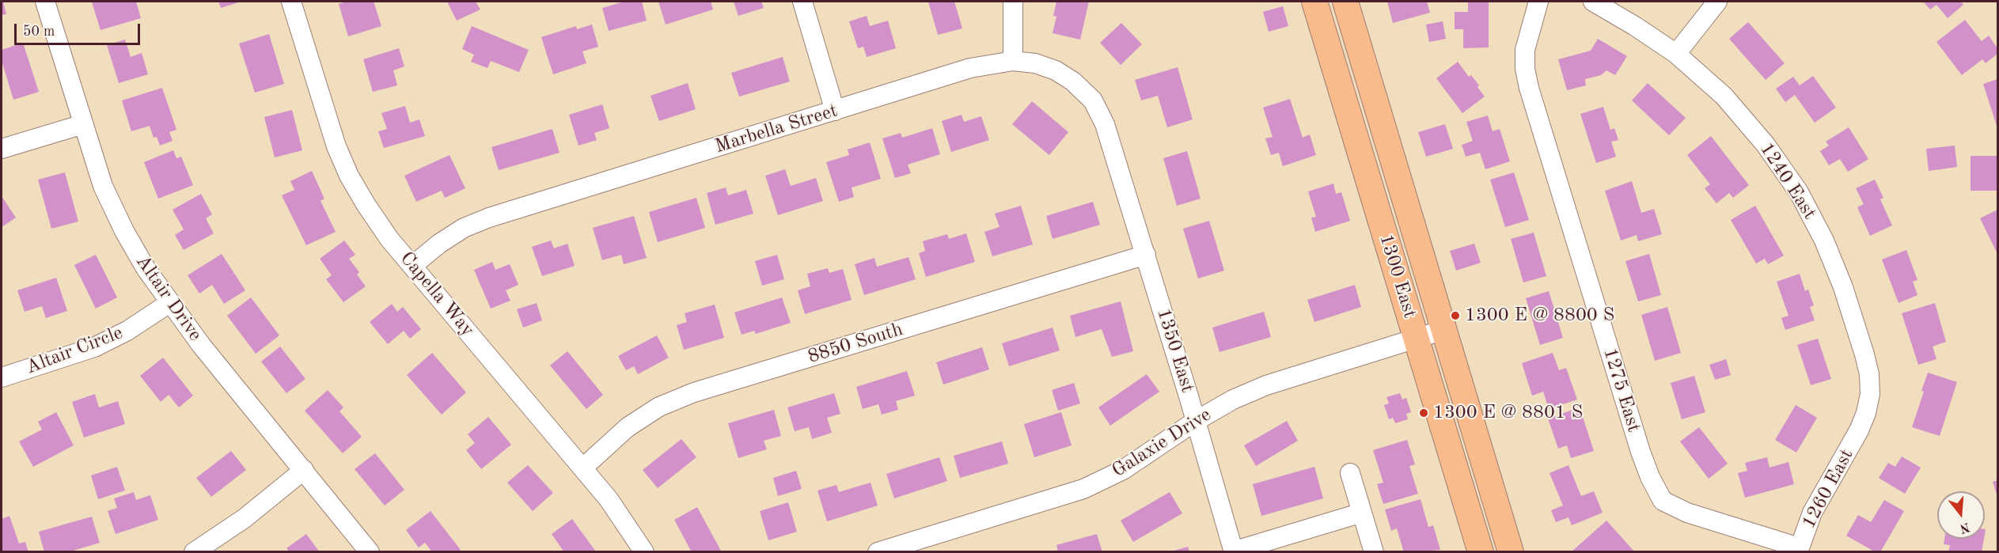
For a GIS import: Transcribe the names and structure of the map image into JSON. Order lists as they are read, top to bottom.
{
  "streets": {
    "main road": ["1300 East"],
    "street": [
      "Marbella Street",
      "1240 East",
      "Capella Way",
      "Altair Drive",
      "8850 South",
      "Altair Circle",
      "1350 East",
      "1275 East",
      "Galaxie Drive",
      "1260 East"
    ]
  },
  "crossings": [
    ["Marbella Street", "Capella Way"],
    ["Marbella Street", "1350 East"],
    ["1240 East", "1260 East"],
    ["1300 East", "Galaxie Drive"],
    ["Capella Way", "8850 South"],
    ["Altair Drive", "Altair Circle"],
    ["8850 South", "1350 East"],
    ["1350 East", "Galaxie Drive"],
    ["1275 East", "1260 East"]
  ],
  "places": ["1300 E @ 8800 S", "1300 E @ 8801 S"],
  "scale_bar": "50 m",
  "north": "bottom"
}
